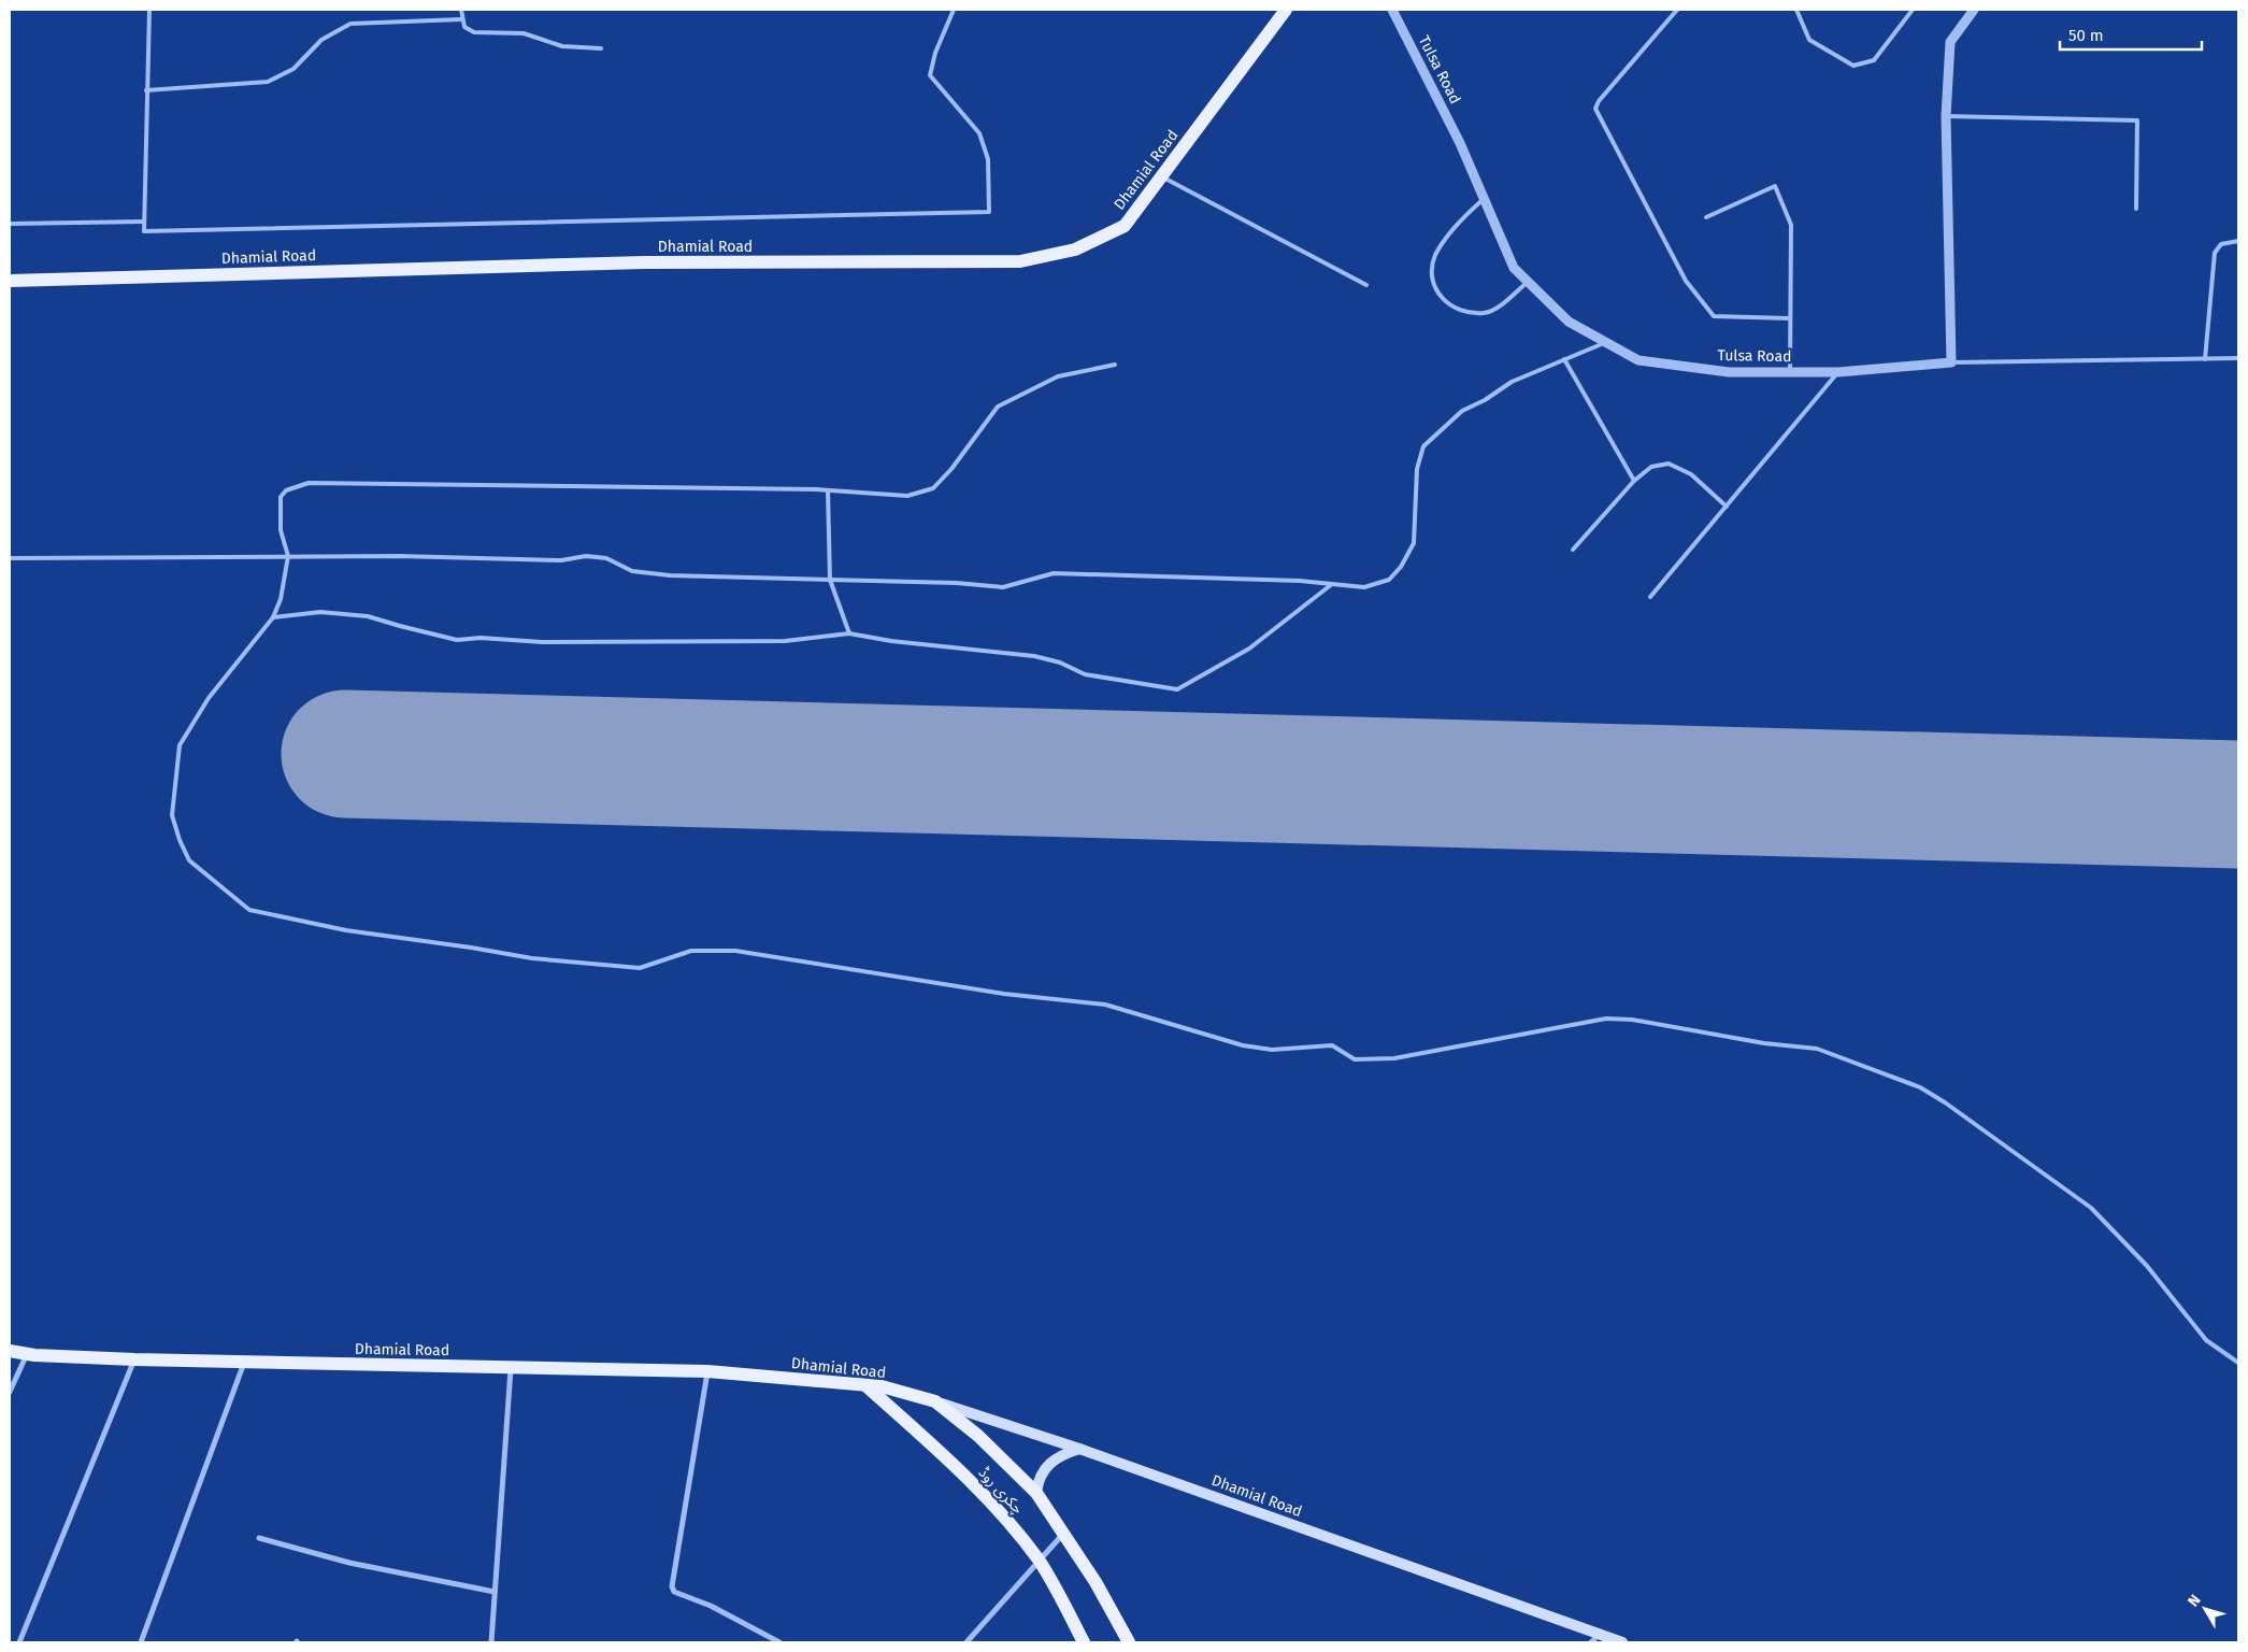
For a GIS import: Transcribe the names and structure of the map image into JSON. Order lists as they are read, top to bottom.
{
  "streets": {
    "main road": ["Dhamial Road", "چکری روڈ"],
    "street": ["Tulsa Road"]
  },
  "crossings": [
    ["Dhamial Road", "چکری روڈ"]
  ],
  "scale_bar": "50 m",
  "north": "top left"
}
